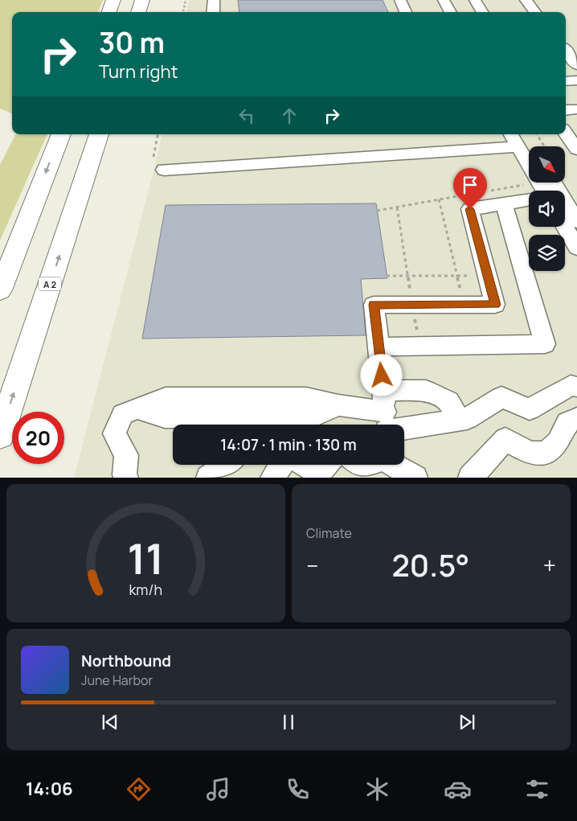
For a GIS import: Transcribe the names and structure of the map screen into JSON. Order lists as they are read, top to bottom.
{
  "streets": {
    "highway": ["A 2"]
  },
  "north": "bottom right",
  "page": {
    "turn": ["30 m", "Turn right"],
    "limit": "20",
    "trip": "14:07 · 1 min · 130 m",
    "tile": "Climate",
    "heat": ["−", "20.5°", "+"],
    "song": ["Northbound", "June Harbor"],
    "tabs": "14:06",
    "gauge": ["11", "km/h"]
  }
}
